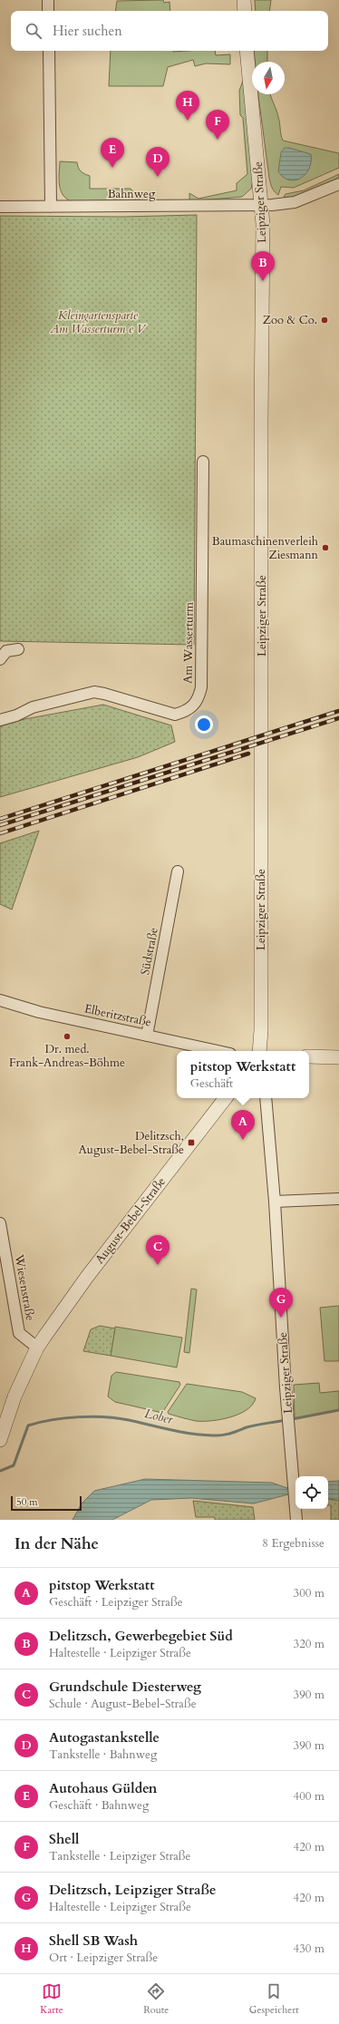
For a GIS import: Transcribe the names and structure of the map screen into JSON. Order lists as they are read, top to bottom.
{
  "streets": {
    "street": [
      "Bahnweg",
      "Leipziger Straße",
      "Am Wasserturm",
      "Südstraße",
      "Elberitzstraße",
      "August-Bebel-Straße",
      "Wiesenstraße"
    ]
  },
  "crossings": [
    ["Bahnweg", "Leipziger Straße"],
    ["Südstraße", "Elberitzstraße"],
    ["August-Bebel-Straße", "Wiesenstraße"]
  ],
  "water": ["Lober"],
  "parks": ["Kleingartensparte Am Wasserturm e V"],
  "places": {
    "other": ["Zoo & Co.", "Baumaschinenverleih Ziesmann", "Dr. med. Frank-Andreas-Böhme"],
    "transit": ["Delitzsch, August-Bebel-Straße"]
  },
  "scale_bar": "50 m",
  "north": "bottom",
  "page": {
    "search": "Hier suchen",
    "pins": [
      "H",
      "F",
      "E",
      "D",
      "B",
      "A",
      "C",
      "G"
    ],
    "popup": ["pitstop Werkstatt", "Geschäft"],
    "scale": "50 m",
    "heading": ["In der Nähe", "8 Ergebnisse"],
    "list": [
      {
        "mark": "A",
        "name": "pitstop Werkstatt",
        "note": "Geschäft · Leipziger Straße",
        "value": "300 m"
      },
      {
        "mark": "B",
        "name": "Delitzsch, Gewerbegebiet Süd",
        "note": "Haltestelle · Leipziger Straße",
        "value": "320 m"
      },
      {
        "mark": "C",
        "name": "Grundschule Diesterweg",
        "note": "Schule · August-Bebel-Straße",
        "value": "390 m"
      },
      {
        "mark": "D",
        "name": "Autogastankstelle",
        "note": "Tankstelle · Bahnweg",
        "value": "390 m"
      },
      {
        "mark": "E",
        "name": "Autohaus Gülden",
        "note": "Geschäft · Bahnweg",
        "value": "400 m"
      },
      {
        "mark": "F",
        "name": "Shell",
        "note": "Tankstelle · Leipziger Straße",
        "value": "420 m"
      },
      {
        "mark": "G",
        "name": "Delitzsch, Leipziger Straße",
        "note": "Haltestelle · Leipziger Straße",
        "value": "420 m"
      },
      {
        "mark": "H",
        "name": "Shell SB Wash",
        "note": "Ort · Leipziger Straße",
        "value": "430 m"
      }
    ],
    "nav": ["Karte", "Route", "Gespeichert"]
  }
}
